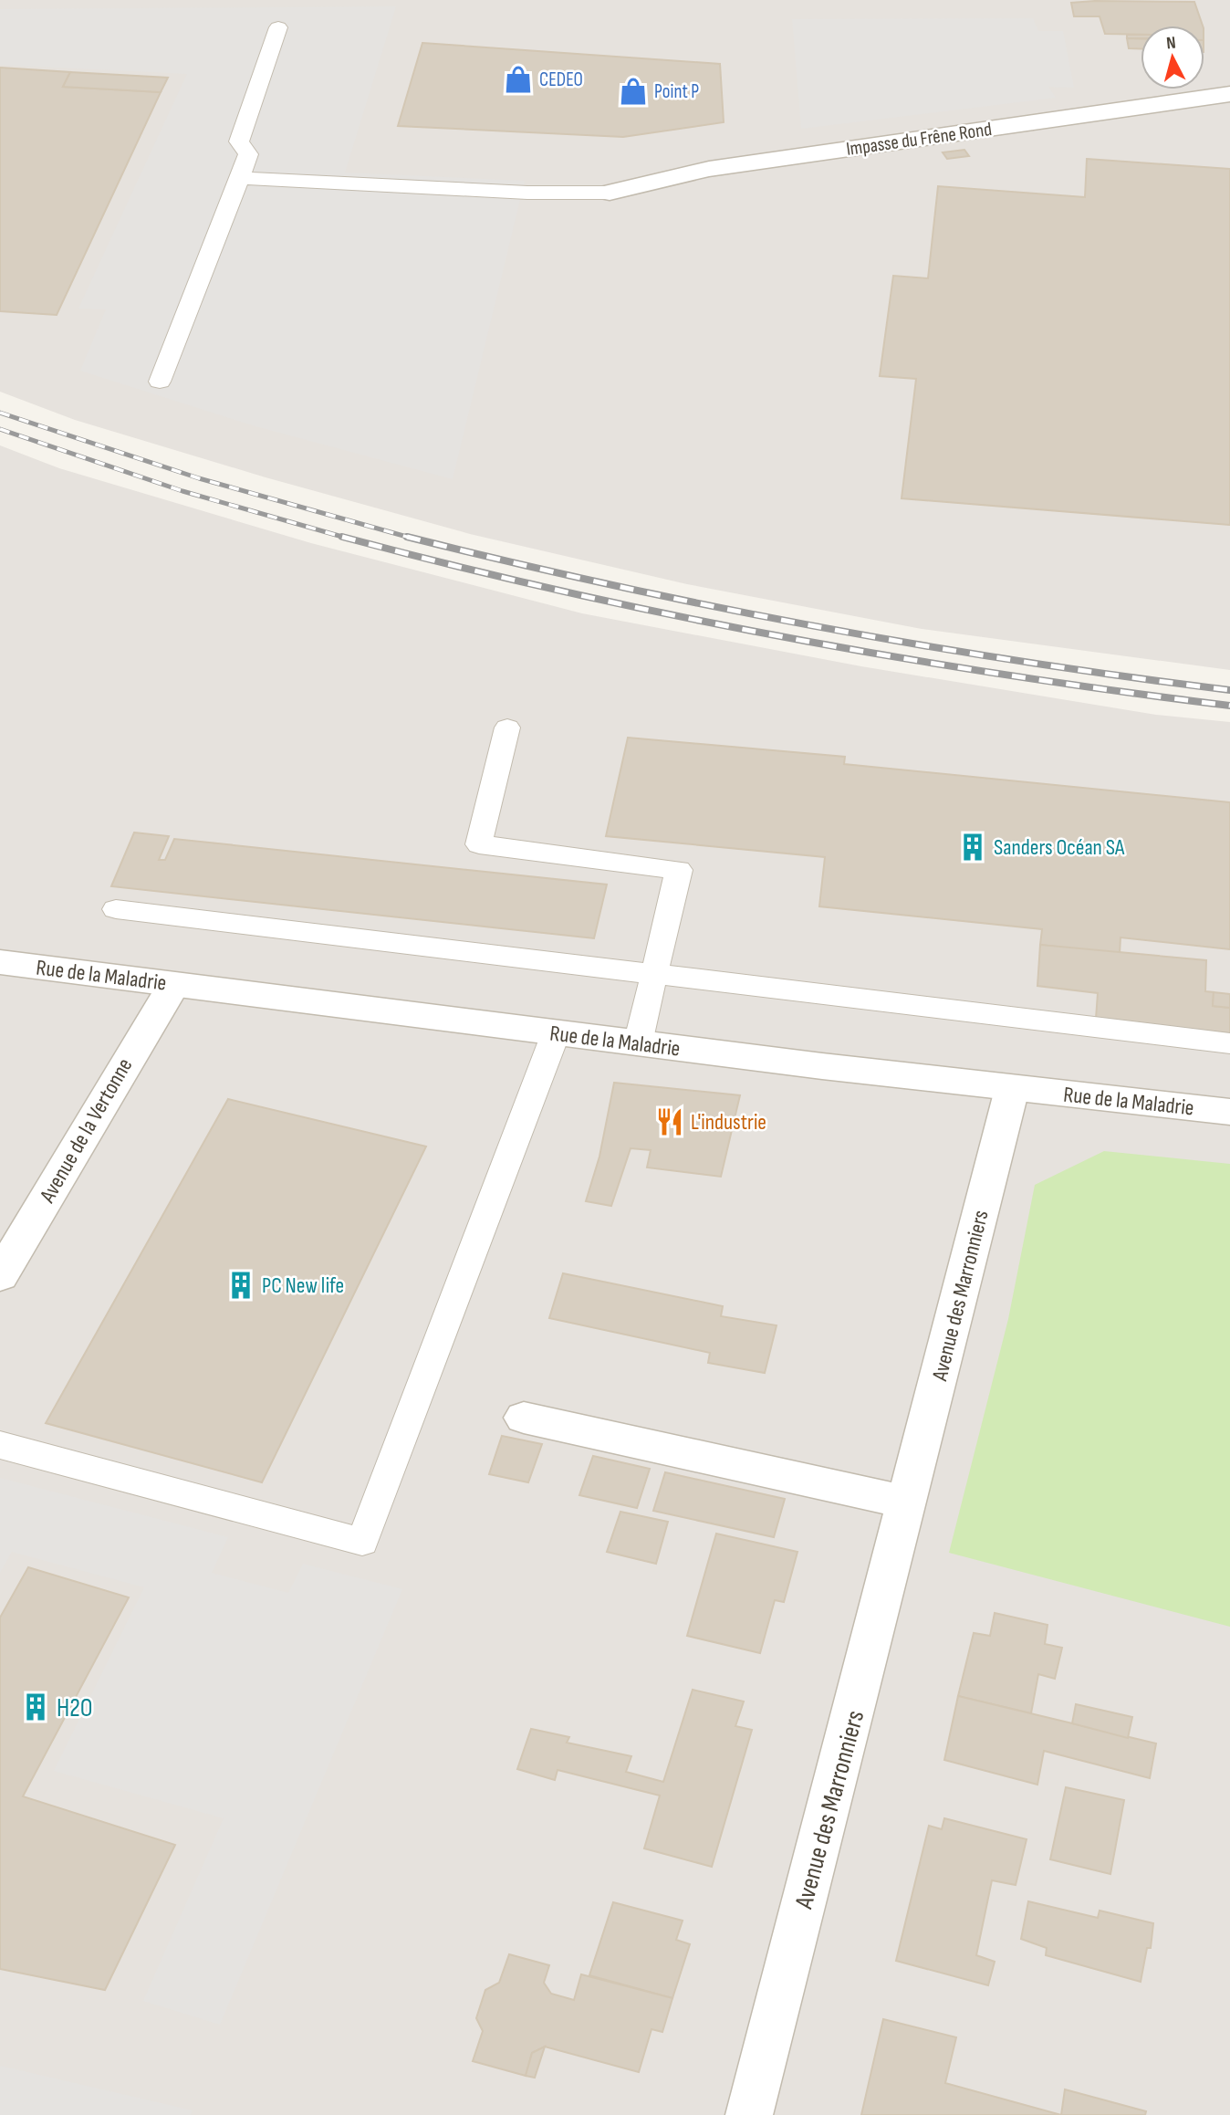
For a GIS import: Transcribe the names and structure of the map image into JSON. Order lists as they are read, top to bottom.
{
  "streets": {
    "street": [
      "Impasse du Frêne Rond",
      "Rue de la Maladrie",
      "Avenue de la Vertonne",
      "Avenue des Marronniers"
    ]
  },
  "crossings": [
    ["Rue de la Maladrie", "Avenue de la Vertonne"],
    ["Rue de la Maladrie", "Avenue des Marronniers"]
  ],
  "places": {
    "shop": ["CEDEO", "Point P"],
    "building": ["Sanders Océan SA", "PC New life", "H2O"],
    "restaurant": ["L'industrie"]
  },
  "north": "top"
}
